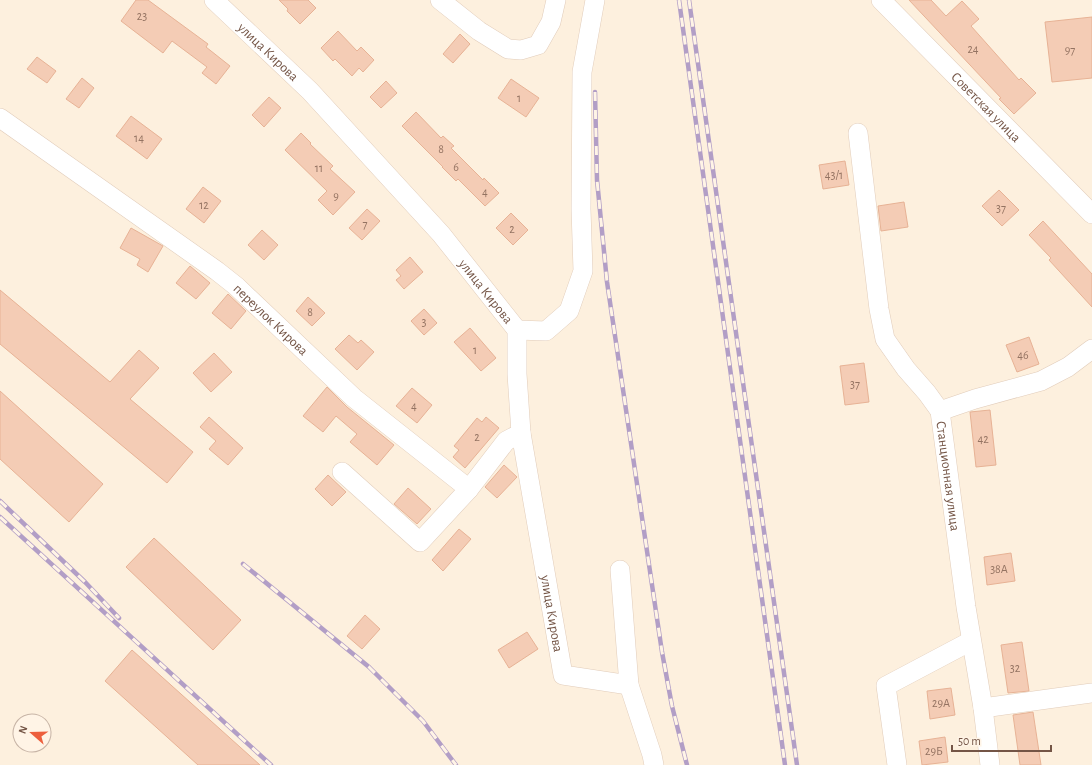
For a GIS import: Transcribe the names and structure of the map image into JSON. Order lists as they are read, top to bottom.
{
  "streets": {
    "street": [
      "улица Кирова",
      "Советская улица",
      "переулок Кирова",
      "Станционная улица"
    ]
  },
  "house_numbers": [
    "23",
    "24",
    "97",
    "1",
    "14",
    "8",
    "6",
    "11",
    "43/1",
    "4",
    "9",
    "12",
    "37",
    "7",
    "2",
    "8",
    "3",
    "1",
    "46",
    "37",
    "4",
    "2",
    "42",
    "38А",
    "32",
    "29А",
    "29Б"
  ],
  "scale_bar": "50 m",
  "north": "left"
}
